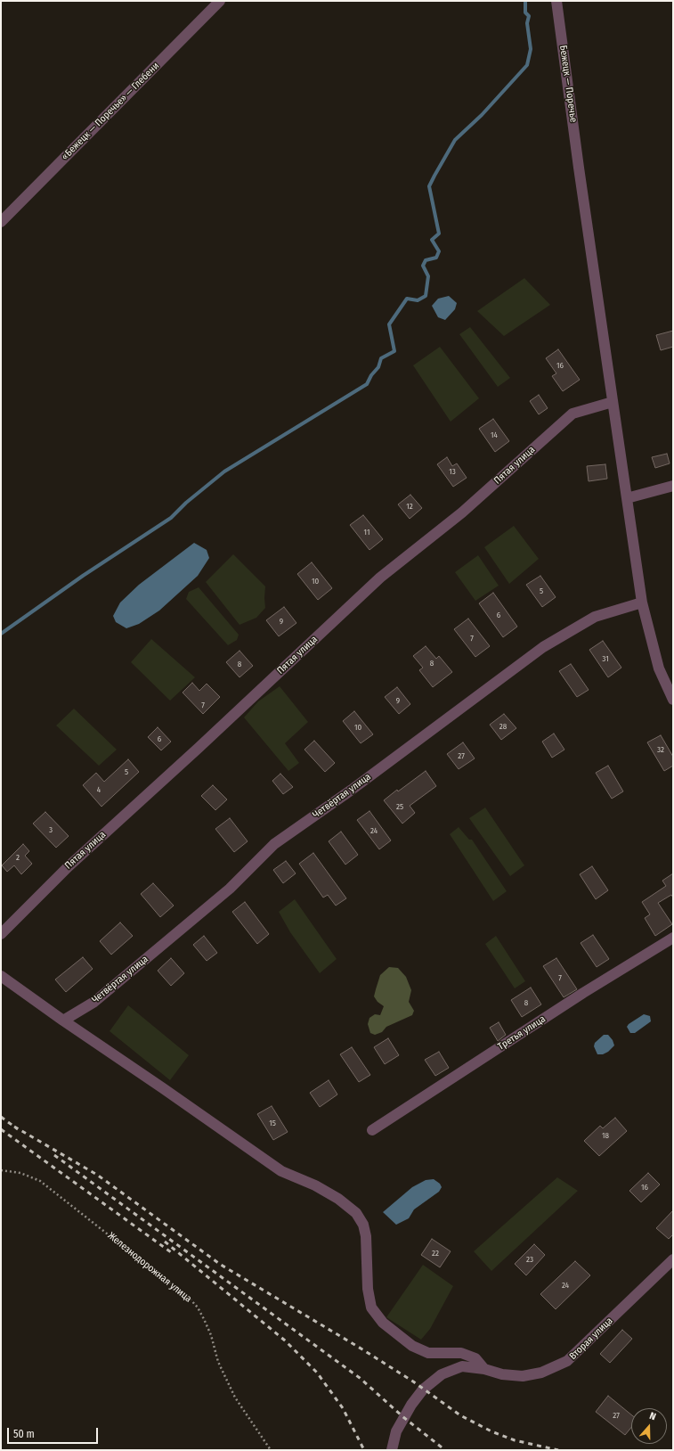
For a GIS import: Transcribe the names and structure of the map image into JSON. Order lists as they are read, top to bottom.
{
  "streets": {
    "street": [
      "Бежецк — Поречье",
      "«Бежецк — Поречье» — Глебени",
      "Пятая улица",
      "Четвёртая улица",
      "Третья улица",
      "Вторая улица"
    ],
    "path": ["Железнодорожная улица"]
  },
  "crossings": [
    ["Бежецк — Поречье", "Пятая улица"],
    ["Бежецк — Поречье", "Четвёртая улица"]
  ],
  "house_numbers": [
    "16",
    "14",
    "13",
    "12",
    "11",
    "10",
    "5",
    "6",
    "9",
    "7",
    "31",
    "8",
    "8",
    "9",
    "7",
    "28",
    "10",
    "6",
    "32",
    "27",
    "5",
    "4",
    "25",
    "3",
    "24",
    "2",
    "7",
    "8",
    "15",
    "18",
    "16",
    "22",
    "23",
    "24",
    "27"
  ],
  "scale_bar": "50 m",
  "north": "top"
}
